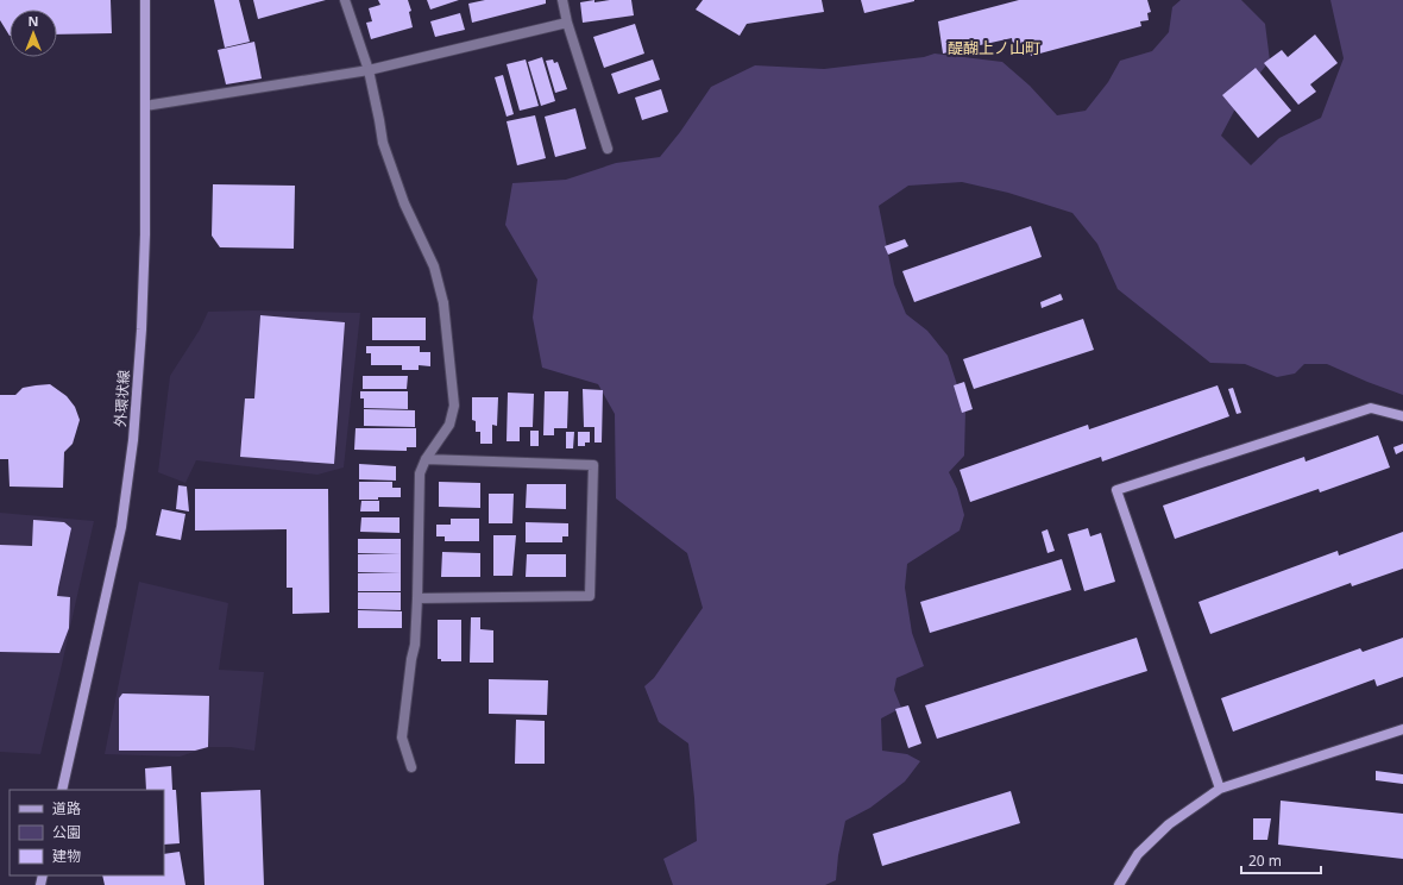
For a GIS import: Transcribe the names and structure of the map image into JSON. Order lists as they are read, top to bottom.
{
  "streets": {
    "street": ["外環状線"]
  },
  "districts": ["醍醐上ノ山町"],
  "legend": ["道路", "公園", "建物"],
  "scale_bar": "20 m",
  "north": "top"
}
